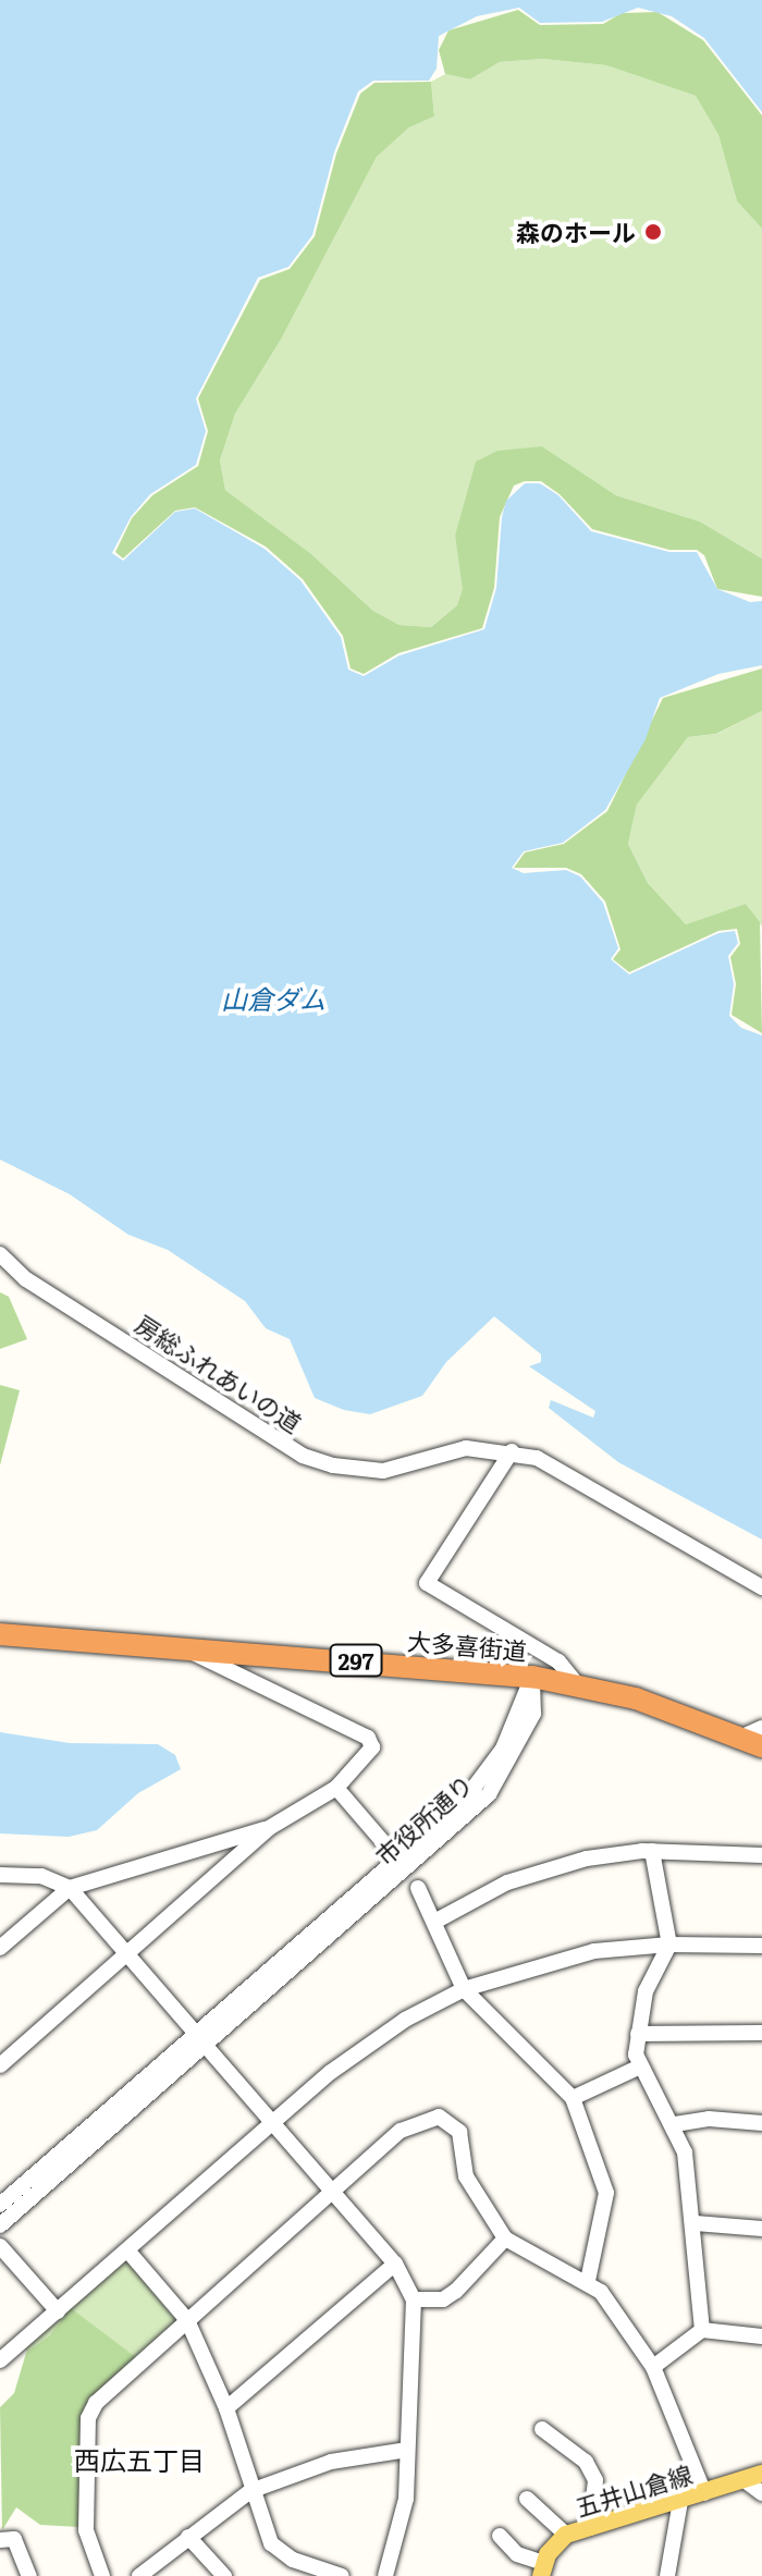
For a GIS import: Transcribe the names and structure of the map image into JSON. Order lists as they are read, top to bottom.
{
  "streets": {
    "highway": ["大多喜街道", "297"],
    "main road": ["五井山倉線"],
    "street": ["房総ふれあいの道", "市役所通り"]
  },
  "crossings": [
    ["大多喜街道", "市役所通り"]
  ],
  "districts": ["西広五丁目"],
  "water": ["山倉ダム"],
  "places": ["森のホール"]
}
